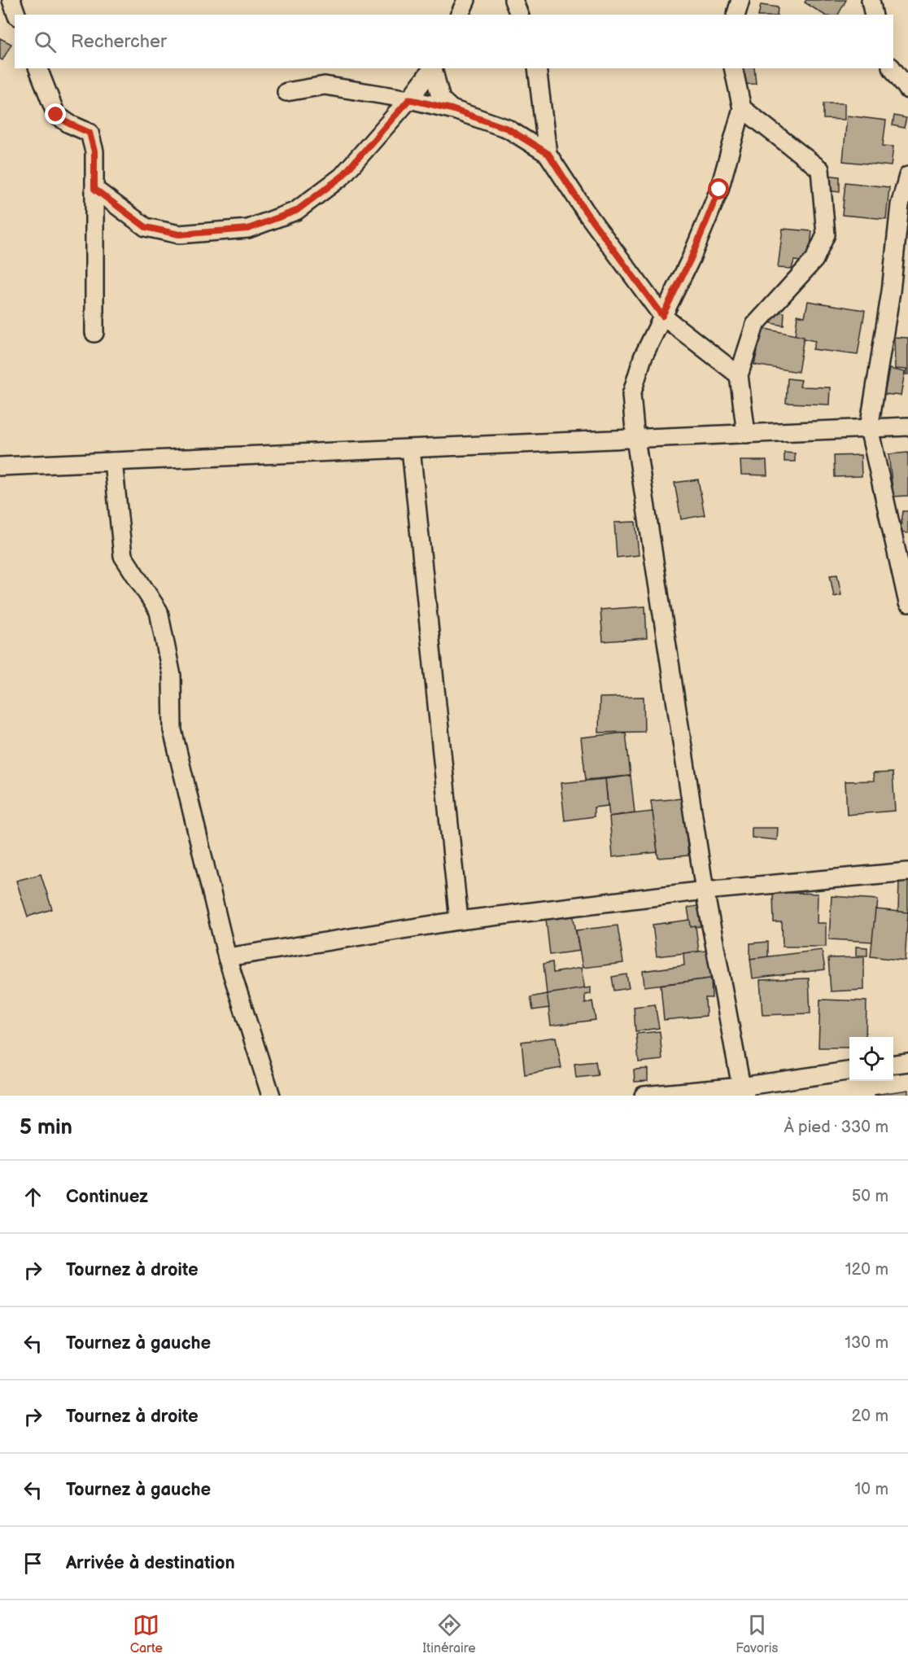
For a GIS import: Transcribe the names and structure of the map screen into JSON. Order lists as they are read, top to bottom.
{
  "page": {
    "search": "Rechercher",
    "heading": ["5 min", "À pied · 330 m"],
    "list": [
      ["Continuez", "50 m"],
      ["Tournez à droite", "120 m"],
      ["Tournez à gauche", "130 m"],
      ["Tournez à droite", "20 m"],
      ["Tournez à gauche", "10 m"],
      "Arrivée à destination"
    ],
    "nav": ["Carte", "Itinéraire", "Favoris"]
  }
}
